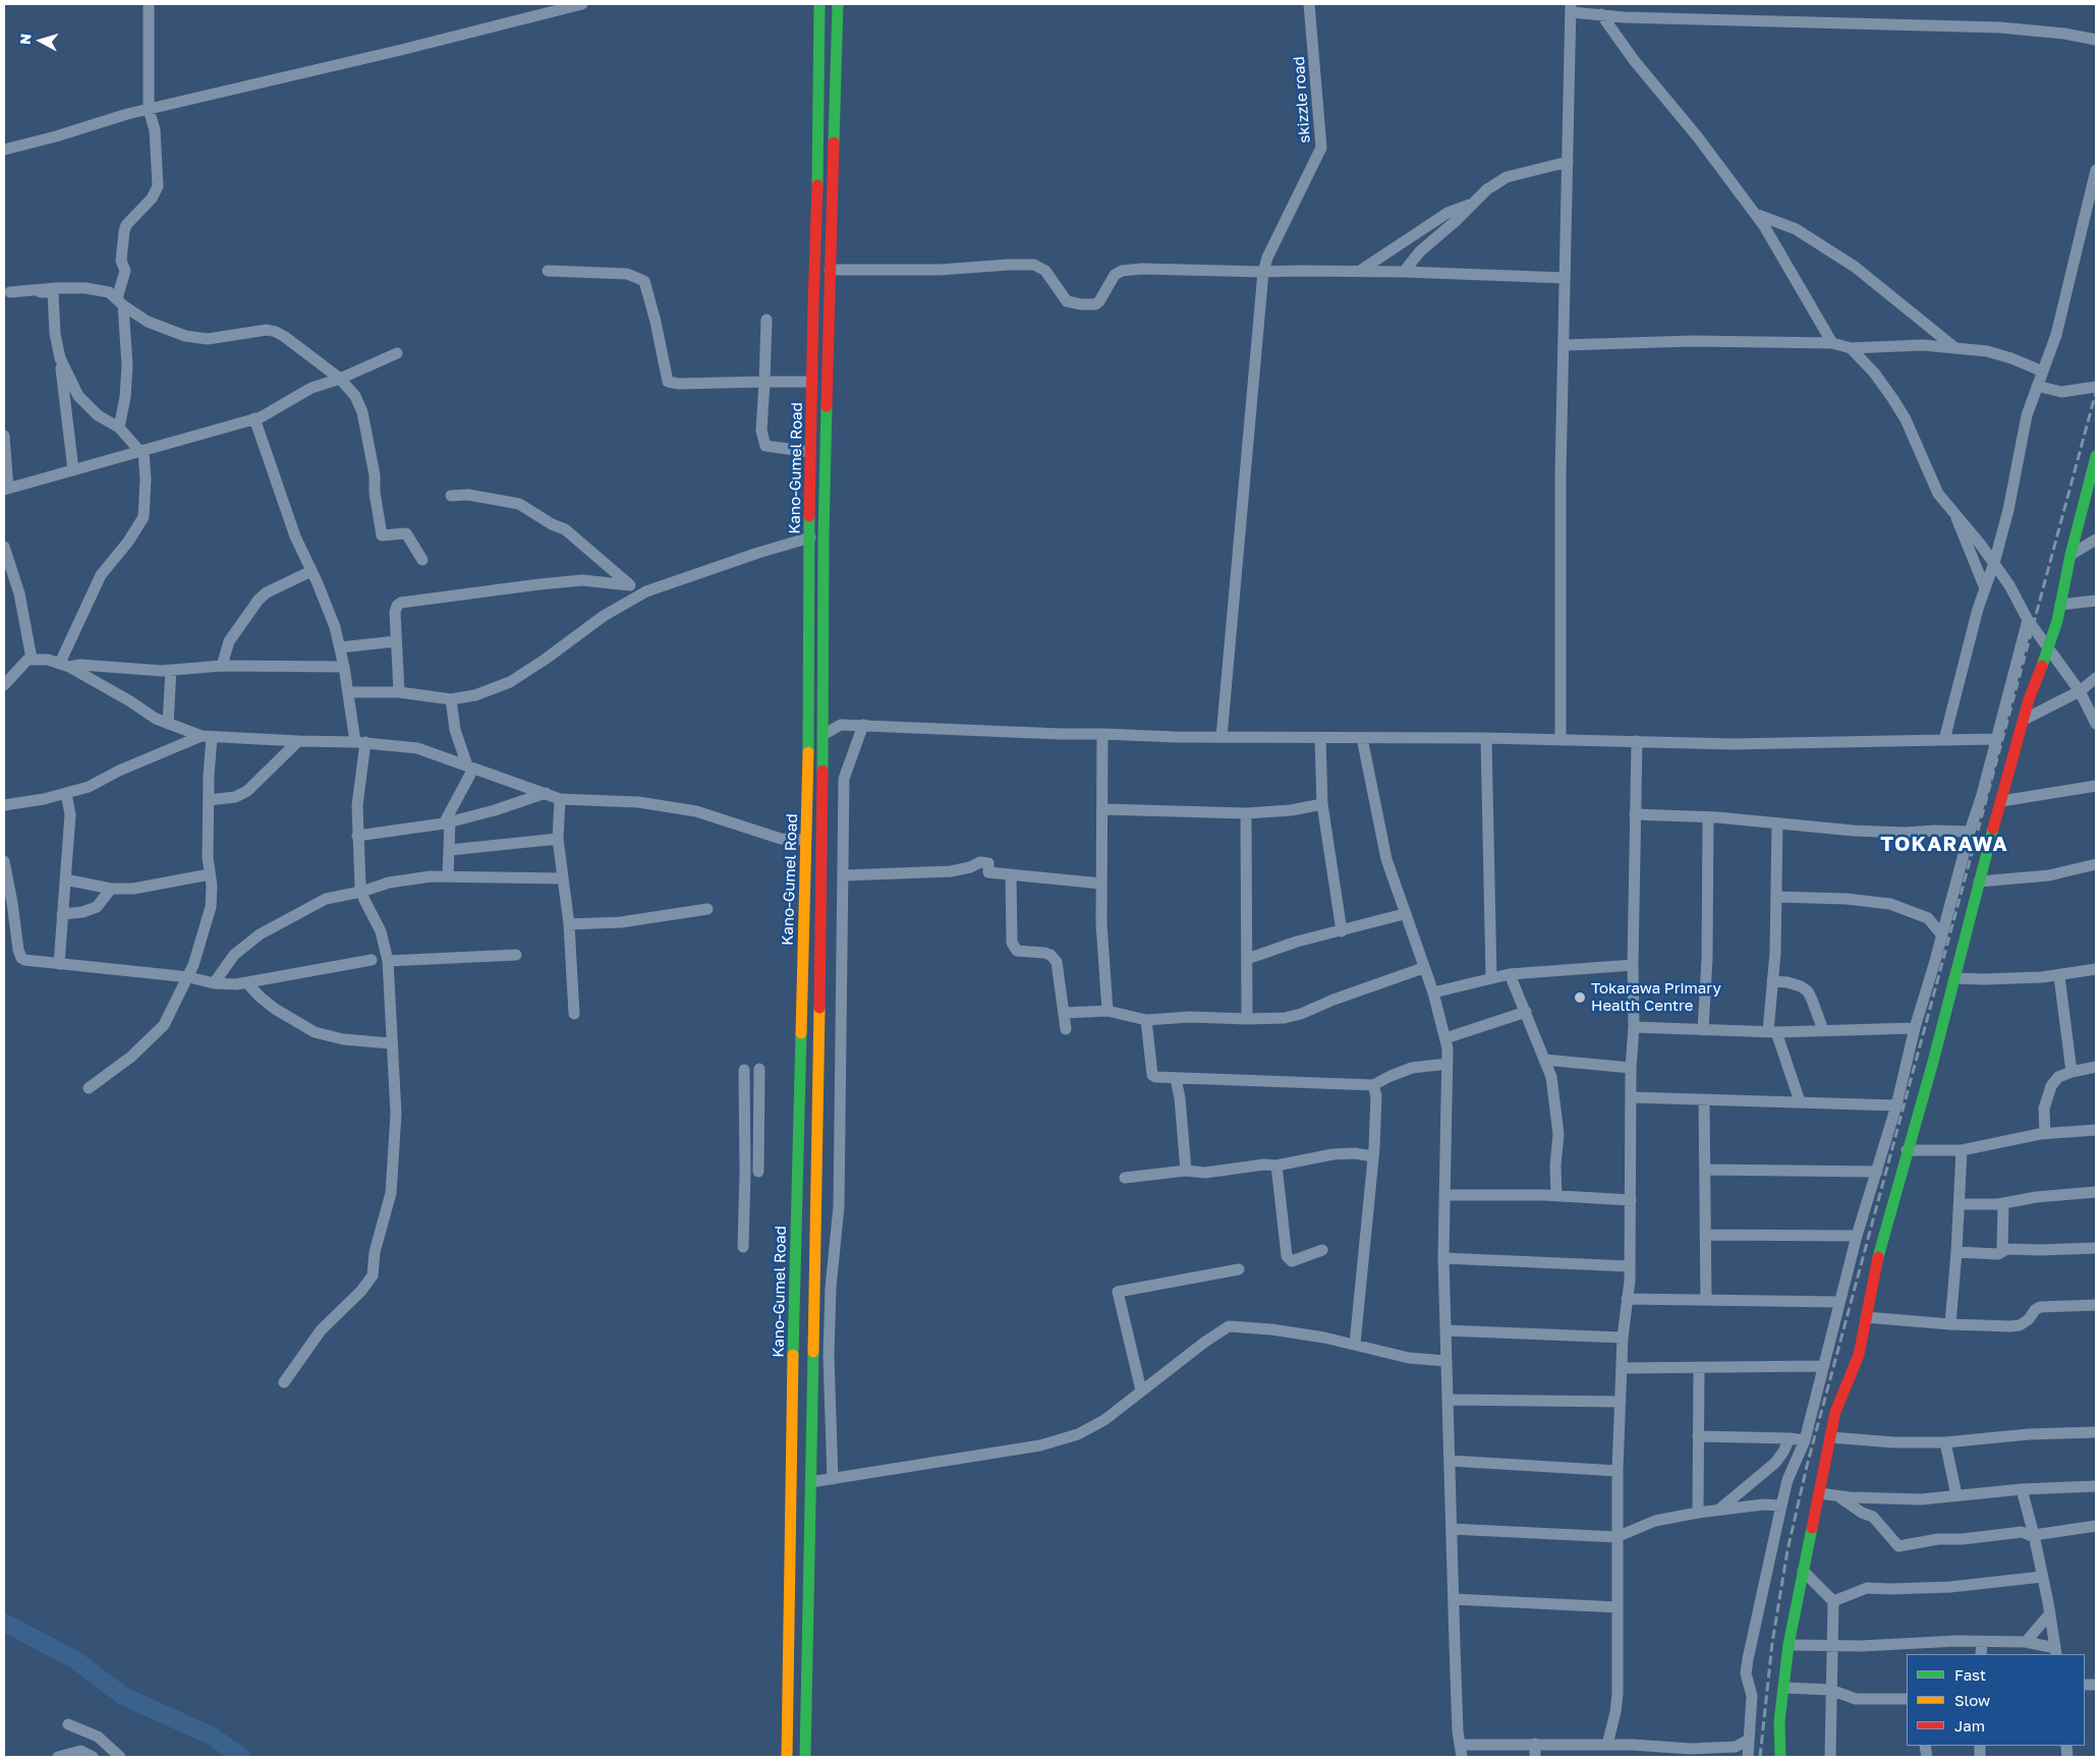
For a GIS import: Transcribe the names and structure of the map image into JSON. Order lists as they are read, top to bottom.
{
  "streets": {
    "main road": ["Kano-Gumel Road"],
    "street": ["skizzle road"]
  },
  "districts": ["TOKARAWA"],
  "places": ["Tokarawa Primary Health Centre"],
  "legend": ["Fast", "Slow", "Jam"],
  "north": "left"
}
